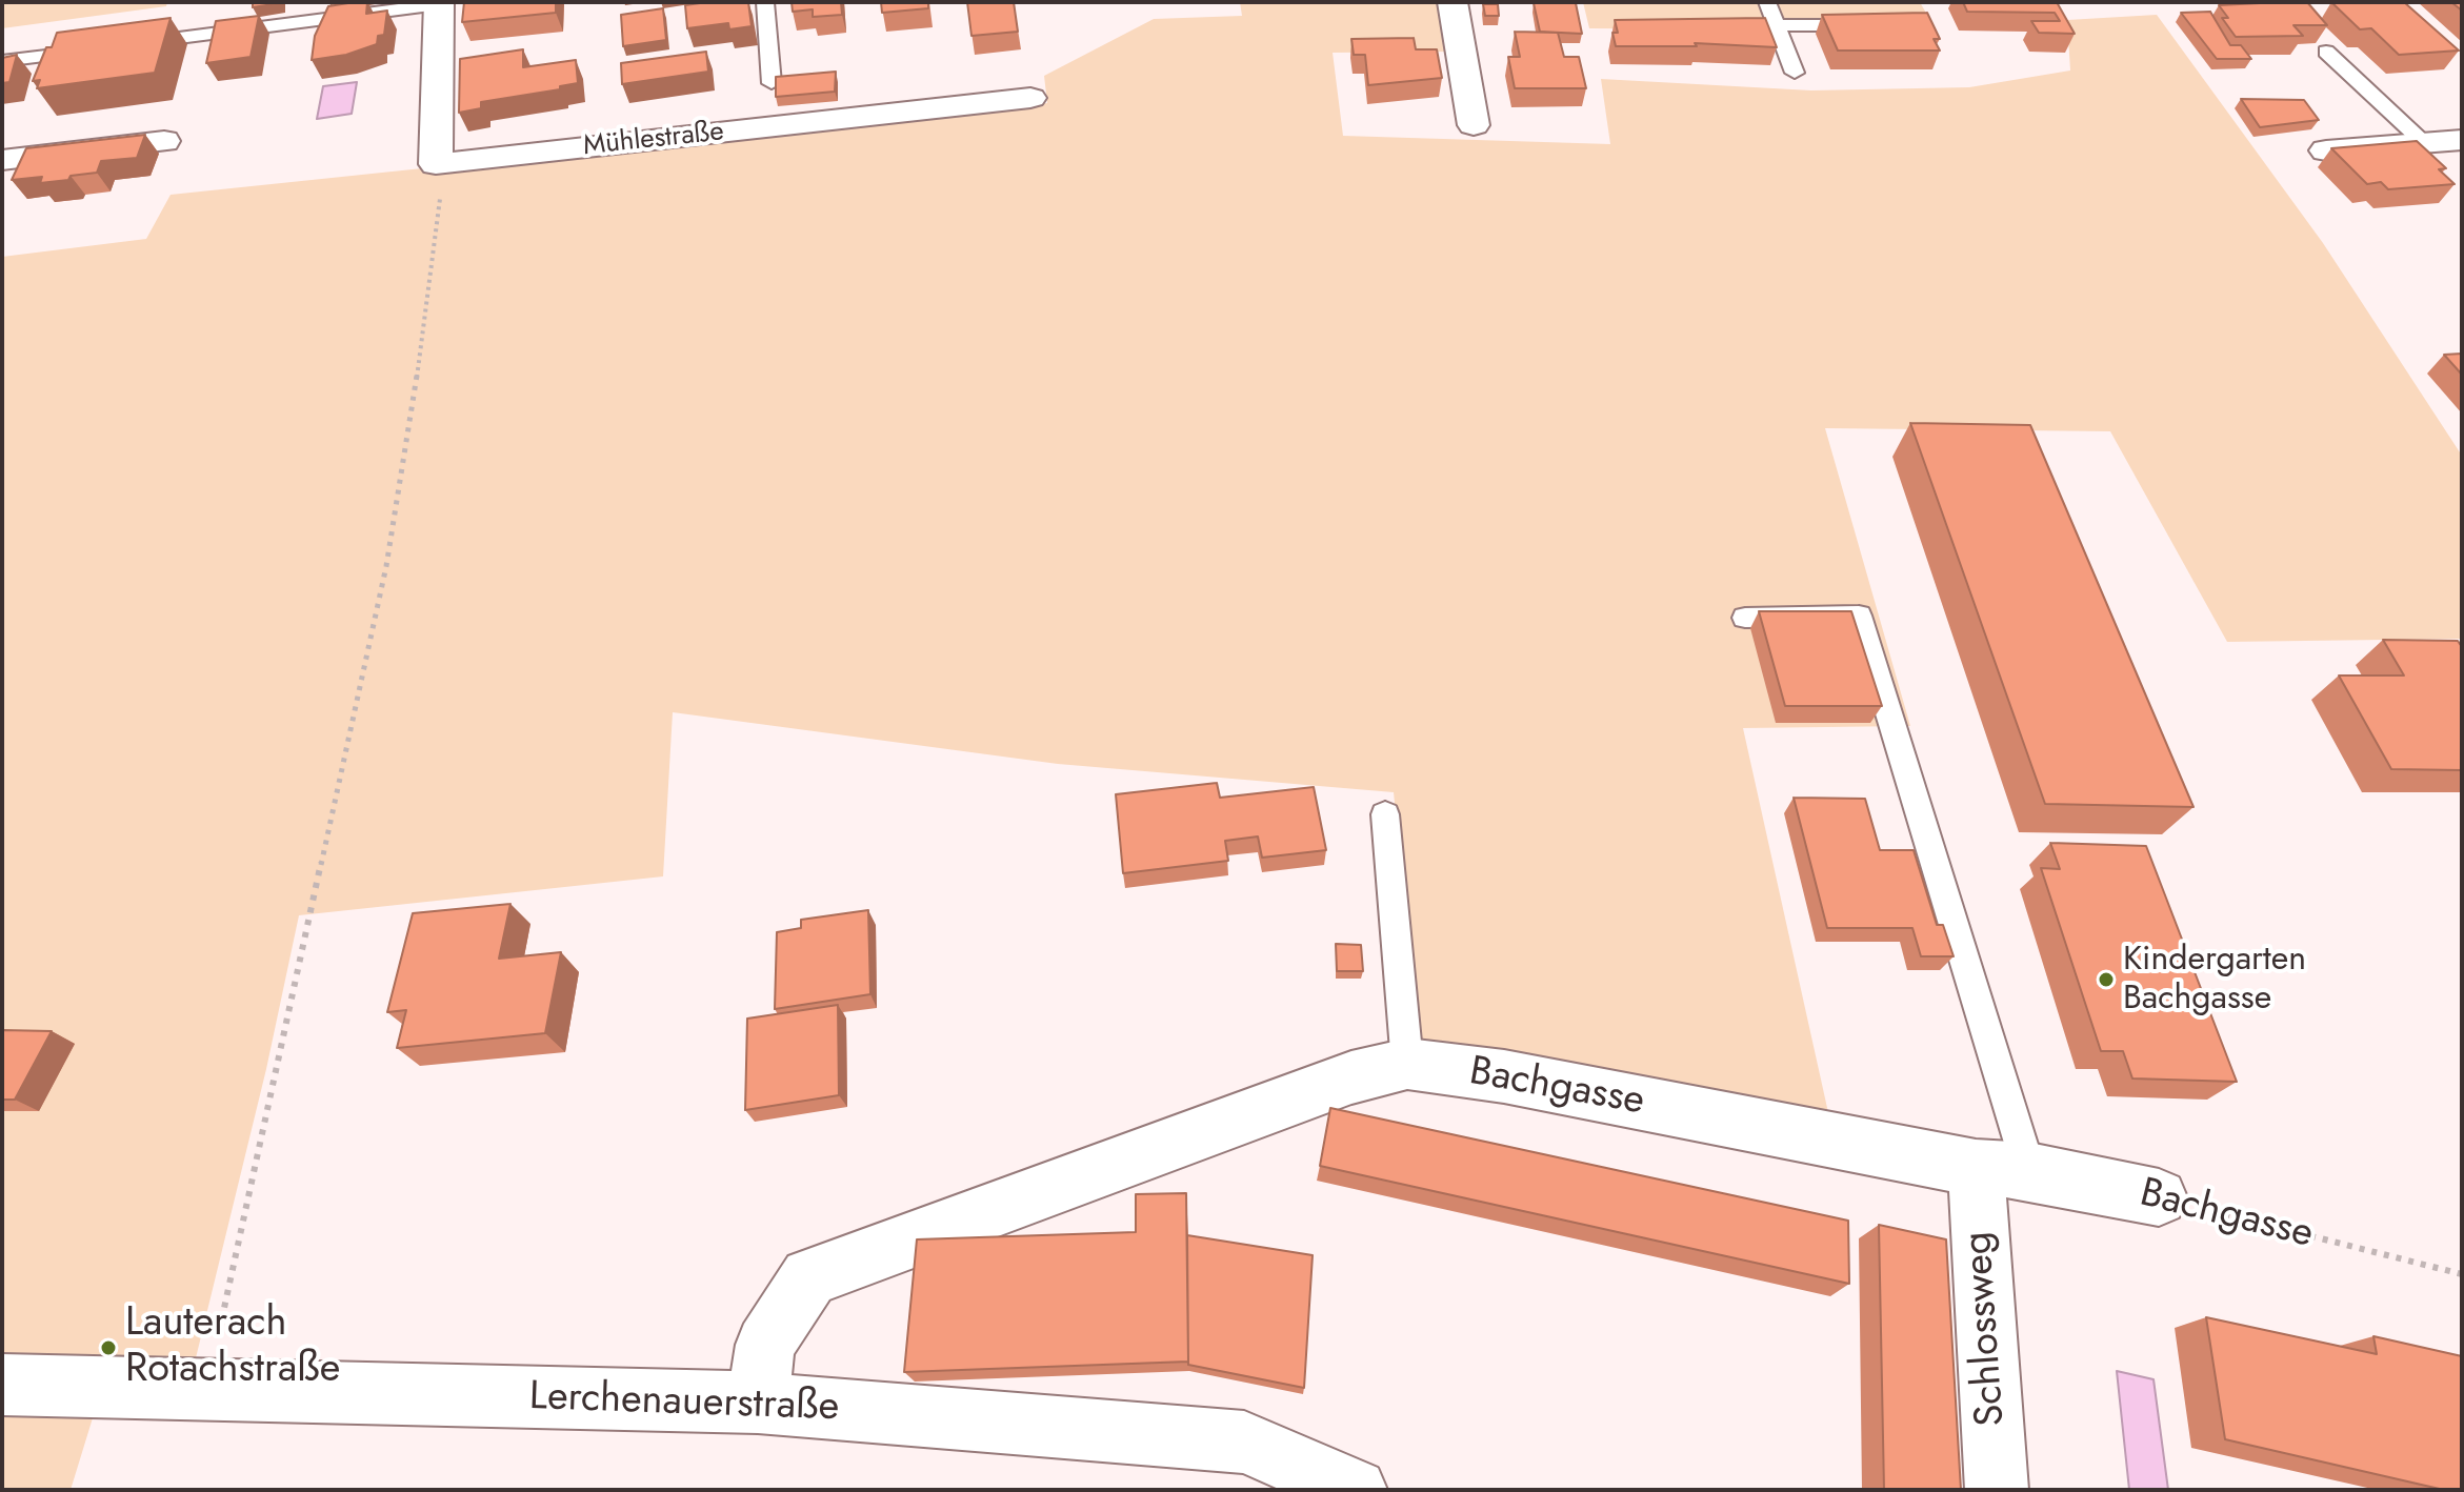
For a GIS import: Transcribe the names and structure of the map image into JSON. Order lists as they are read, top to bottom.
{
  "streets": {
    "street": [
      "Mühlestraße",
      "Bachgasse",
      "Schlossweg",
      "Lerchenauerstraße"
    ]
  },
  "crossings": [
    ["Bachgasse", "Schlossweg"],
    ["Bachgasse", "Lerchenauerstraße"]
  ],
  "places": ["Kindergarten Bachgasse", "Lauterach Rotachstraße"]
}
